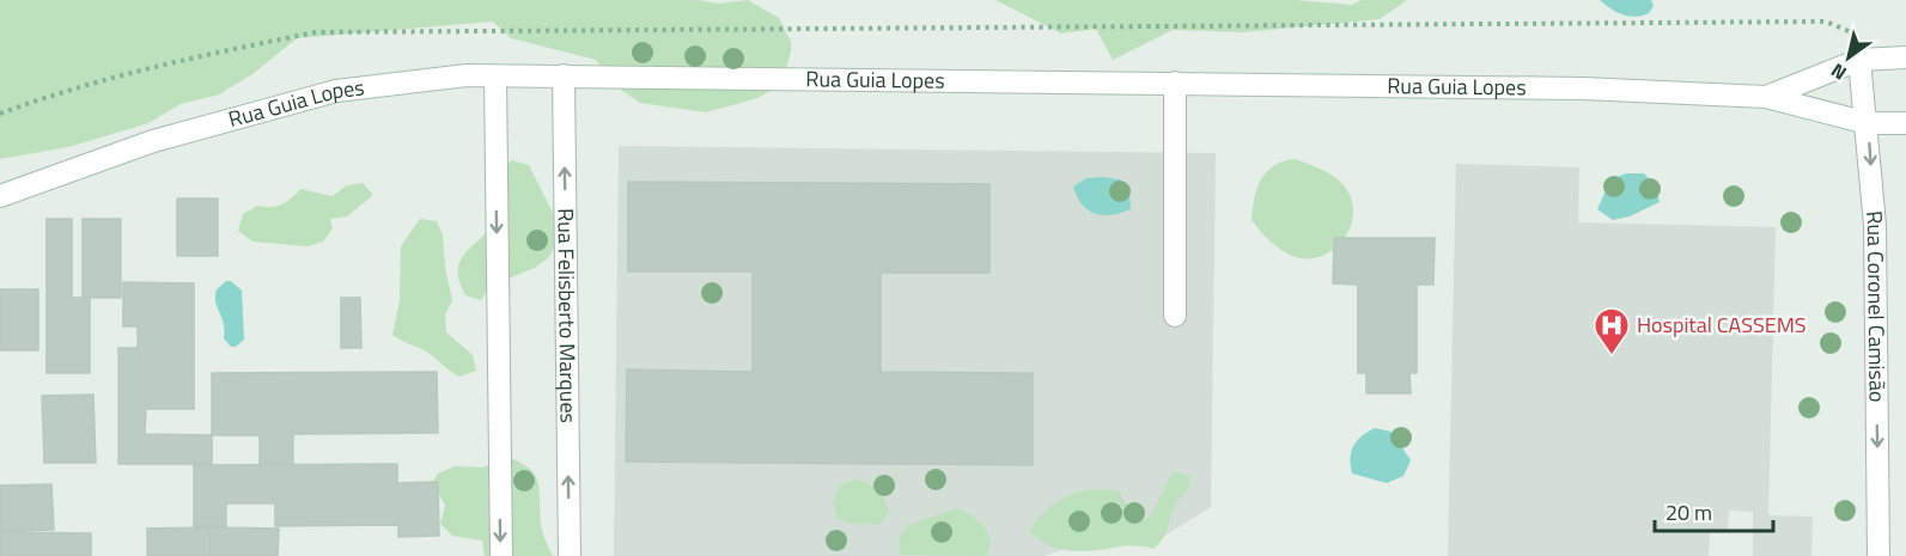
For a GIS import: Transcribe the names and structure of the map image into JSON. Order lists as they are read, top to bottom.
{
  "streets": {
    "main road": ["Rua Guia Lopes", "Rua Coronel Camisão", "Rua Felisberto Marques"]
  },
  "crossings": [
    ["Rua Guia Lopes", "Rua Coronel Camisão"],
    ["Rua Guia Lopes", "Rua Felisberto Marques"]
  ],
  "one_way": ["Rua Coronel Camisão"],
  "places": {
    "hospital": ["Hospital CASSEMS"]
  },
  "scale_bar": "20 m",
  "north": "bottom left"
}
